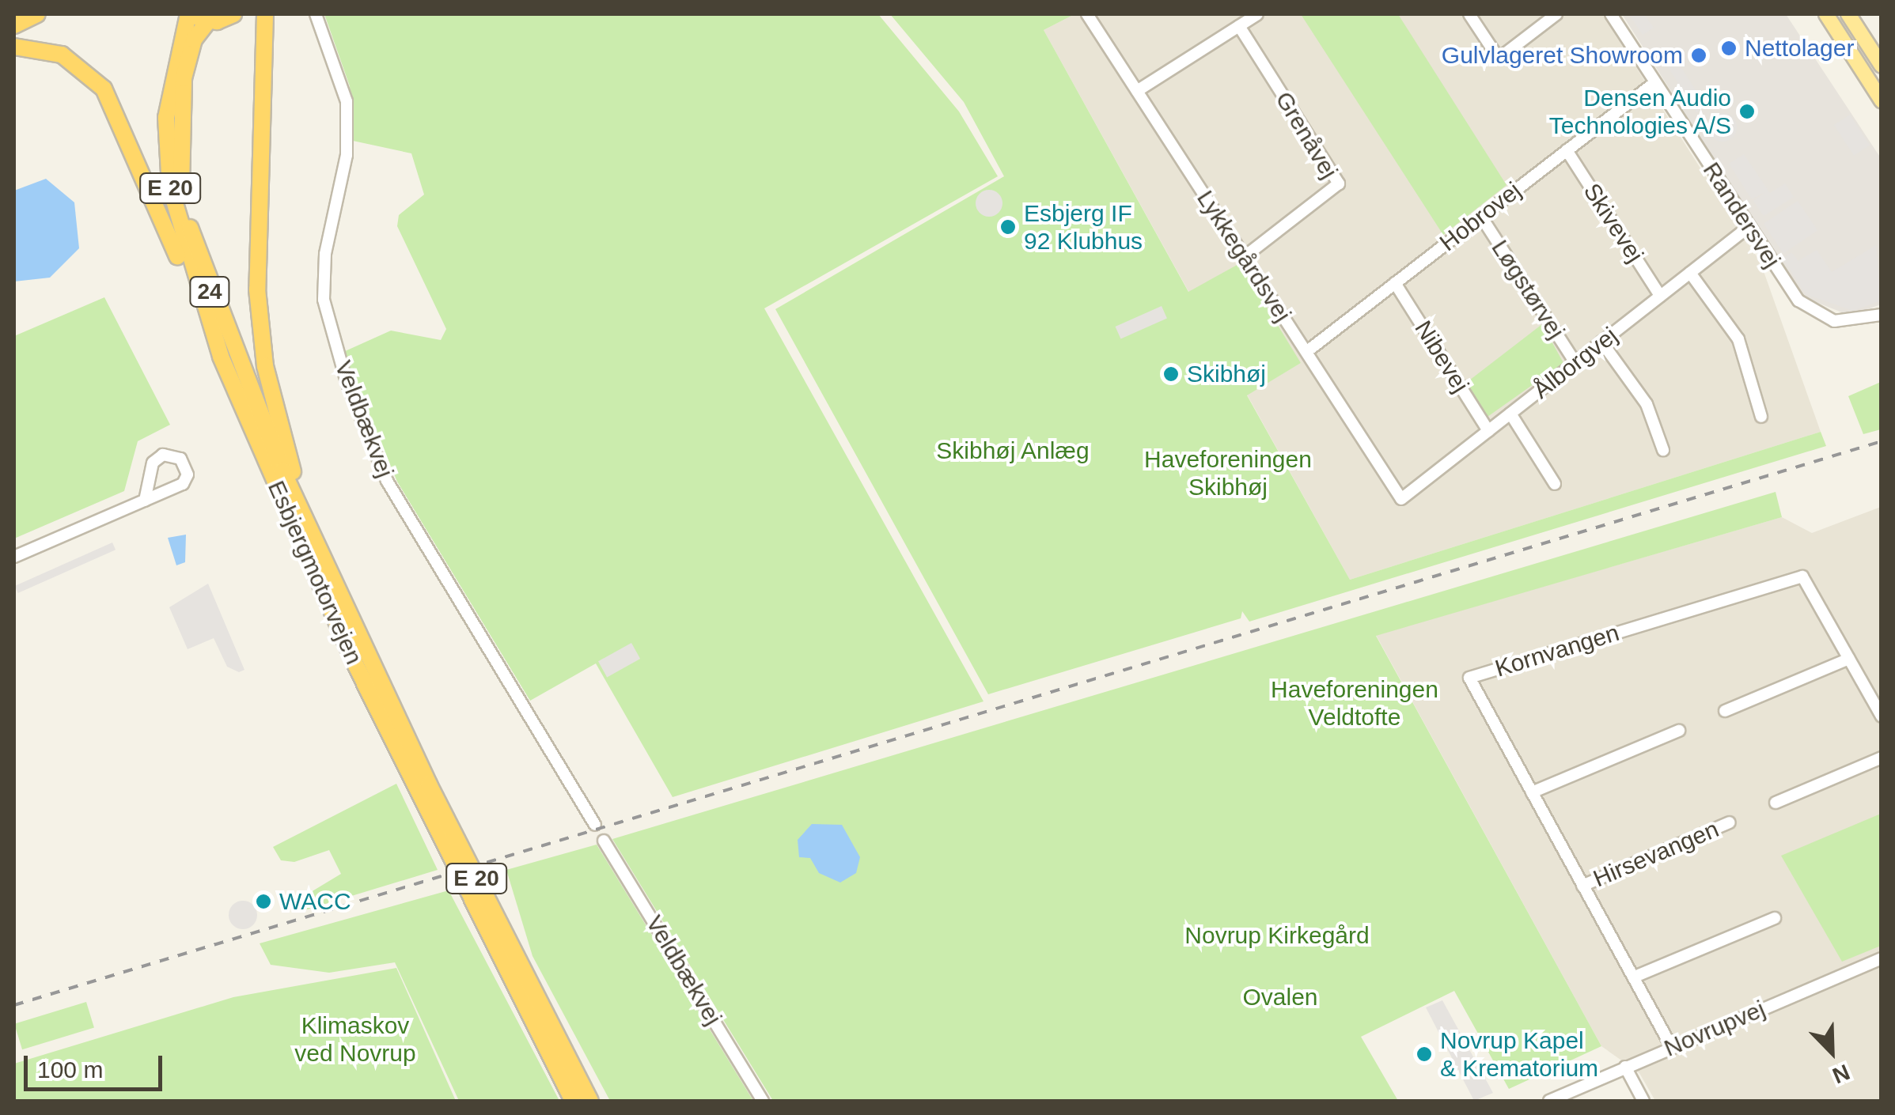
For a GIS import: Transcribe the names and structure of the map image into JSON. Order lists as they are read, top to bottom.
{
  "streets": {
    "highway": ["E 20", "24", "Esbjergmotorvejen"],
    "street": [
      "Grenåvej",
      "Randersvej",
      "Hobrovej",
      "Skivevej",
      "Lykkegårdsvej",
      "Løgstørvej",
      "Nibevej",
      "Ålborgvej",
      "Veldbækvej",
      "Kornvangen",
      "Hirsevangen",
      "Novrupvej"
    ]
  },
  "crossings": [
    ["Grenåvej", "Lykkegårdsvej"],
    ["E 20", "Esbjergmotorvejen"],
    ["Randersvej", "Hobrovej"],
    ["Randersvej", "Ålborgvej"],
    ["Hobrovej", "Skivevej"],
    ["Hobrovej", "Lykkegårdsvej"],
    ["Hobrovej", "Løgstørvej"],
    ["Hobrovej", "Nibevej"],
    ["Skivevej", "Ålborgvej"],
    ["Lykkegårdsvej", "Ålborgvej"],
    ["Løgstørvej", "Ålborgvej"],
    ["Nibevej", "Ålborgvej"],
    ["Kornvangen", "Hirsevangen"],
    ["Kornvangen", "Novrupvej"]
  ],
  "parks": [
    "Skibhøj Anlæg",
    "Haveforeningen Skibhøj",
    "Haveforeningen Veldtofte",
    "Novrup Kirkegård",
    "Ovalen",
    "Klimaskov ved Novrup"
  ],
  "places": [
    "Nettolager",
    "Gulvlageret Showroom",
    "Densen Audio Technologies A/S",
    "Esbjerg IF 92 Klubhus",
    "Skibhøj",
    "WACC",
    "Novrup Kapel & Krematorium"
  ],
  "scale_bar": "100 m",
  "north": "bottom right"
}
